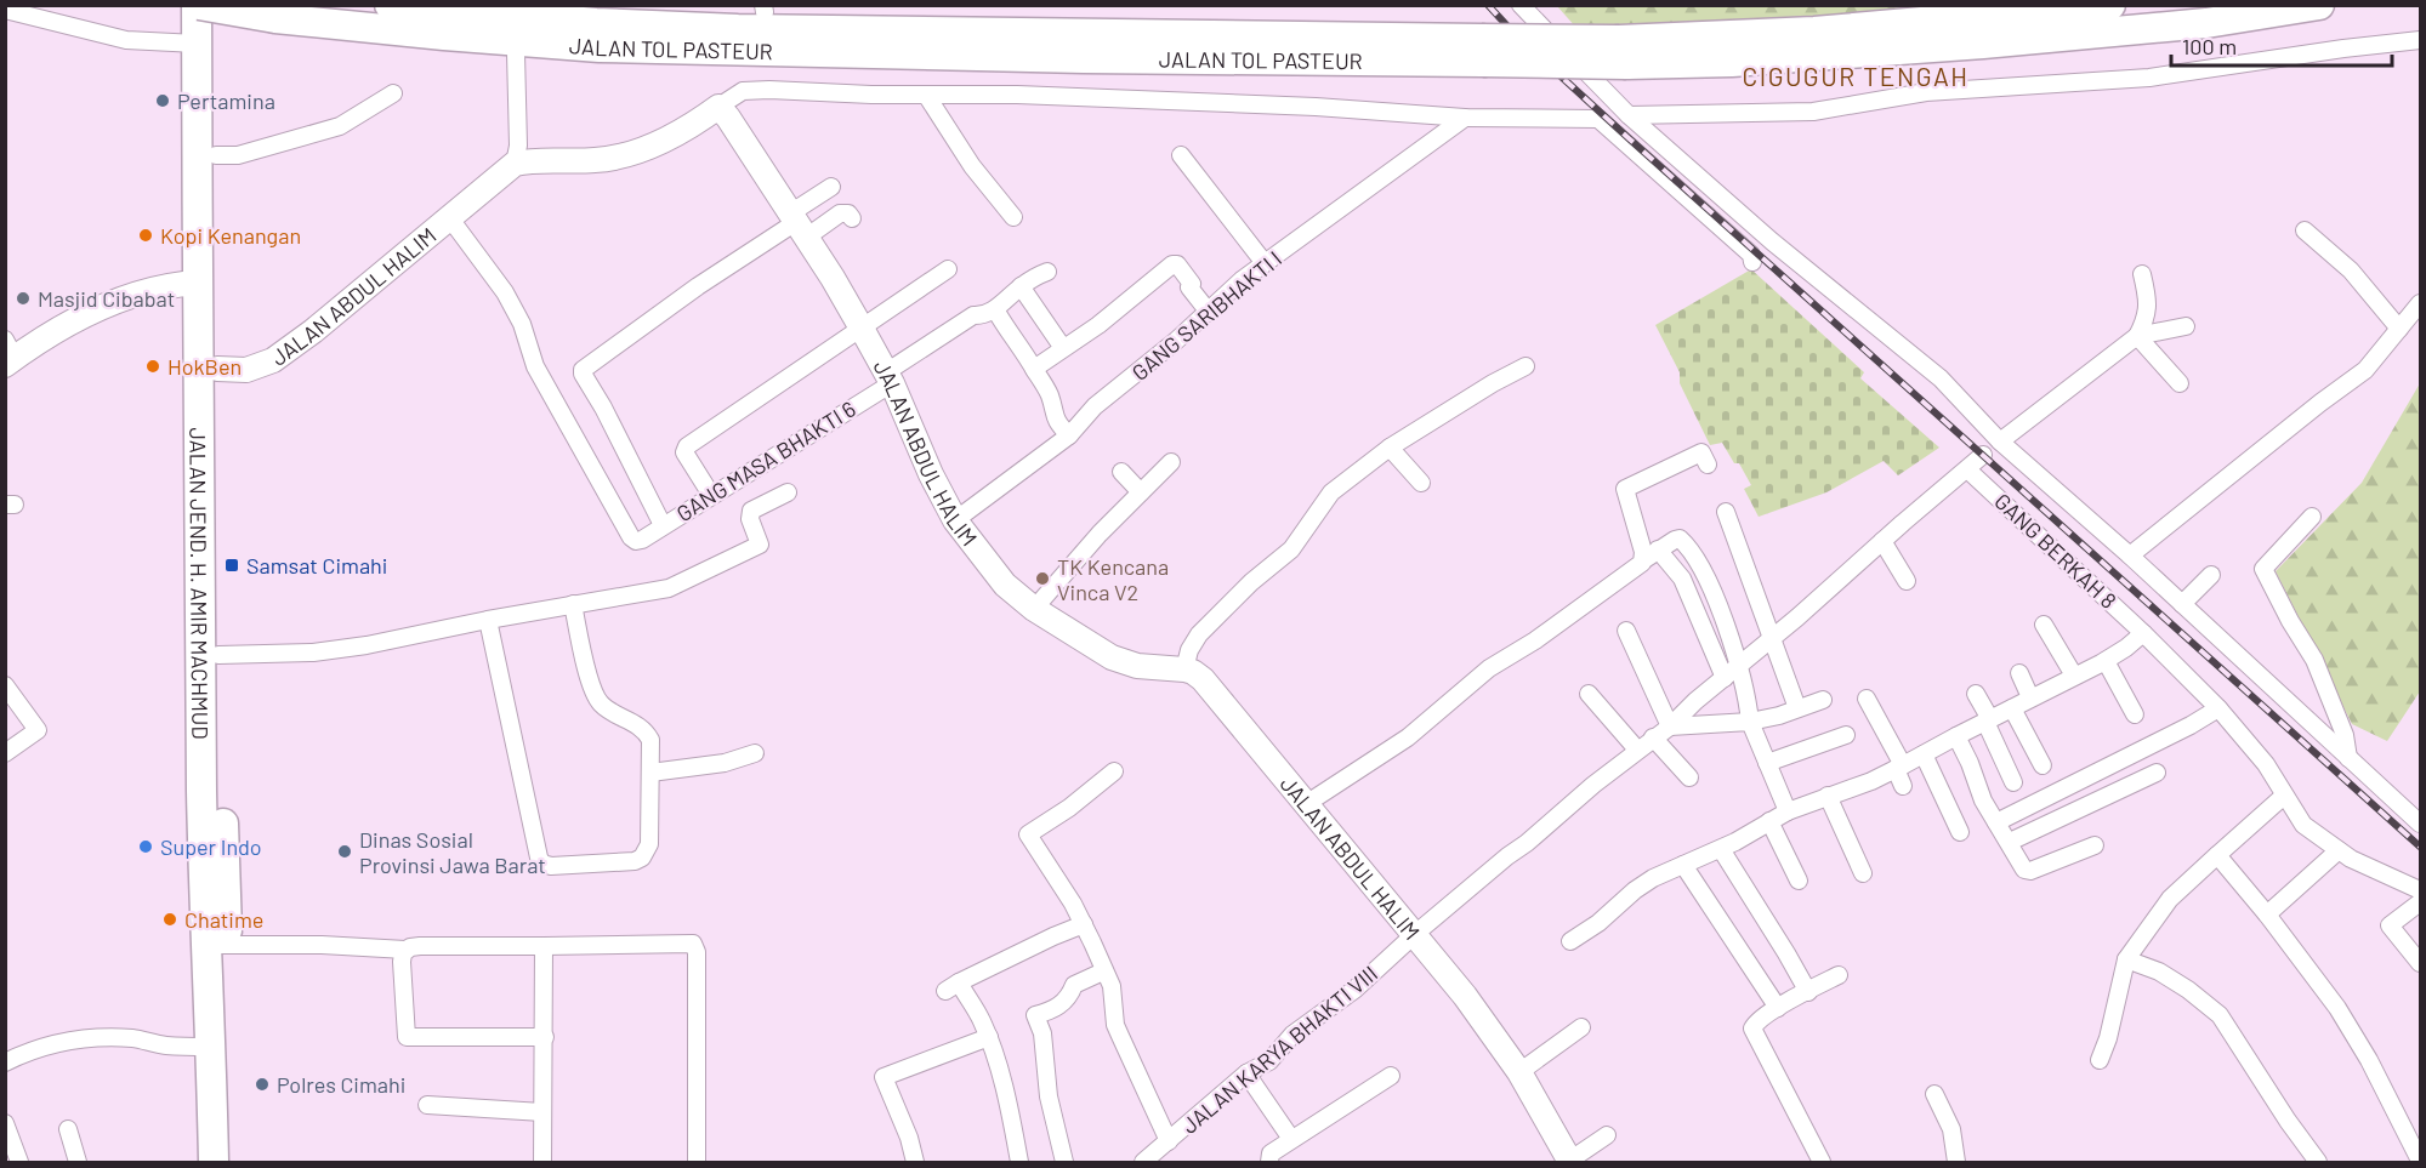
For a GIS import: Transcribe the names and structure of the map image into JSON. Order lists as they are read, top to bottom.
{
  "streets": {
    "highway": ["JALAN TOL PASTEUR", "JALAN JEND. H. AMIR MACHMUD"],
    "street": [
      "JALAN ABDUL HALIM",
      "GANG SARIBHAKTI I",
      "GANG MASA BHAKTI 6",
      "GANG BERKAH 8",
      "JALAN KARYA BHAKTI VIII"
    ]
  },
  "crossings": [
    ["JALAN TOL PASTEUR", "JALAN JEND. H. AMIR MACHMUD"],
    ["JALAN ABDUL HALIM", "GANG SARIBHAKTI I"],
    ["JALAN ABDUL HALIM", "GANG MASA BHAKTI 6"],
    ["JALAN ABDUL HALIM", "JALAN JEND. H. AMIR MACHMUD"],
    ["JALAN ABDUL HALIM", "JALAN KARYA BHAKTI VIII"],
    ["GANG BERKAH 8", "JALAN KARYA BHAKTI VIII"]
  ],
  "districts": ["CIGUGUR TENGAH"],
  "places": {
    "other": [
      "Pertamina",
      "Kopi Kenangan",
      "Masjid Cibabat",
      "HokBen",
      "TK Kencana Vinca V2",
      "Super Indo",
      "Dinas Sosial Provinsi Jawa Barat",
      "Chatime",
      "Polres Cimahi"
    ],
    "transit": ["Samsat Cimahi"]
  },
  "scale_bar": "100 m"
}
